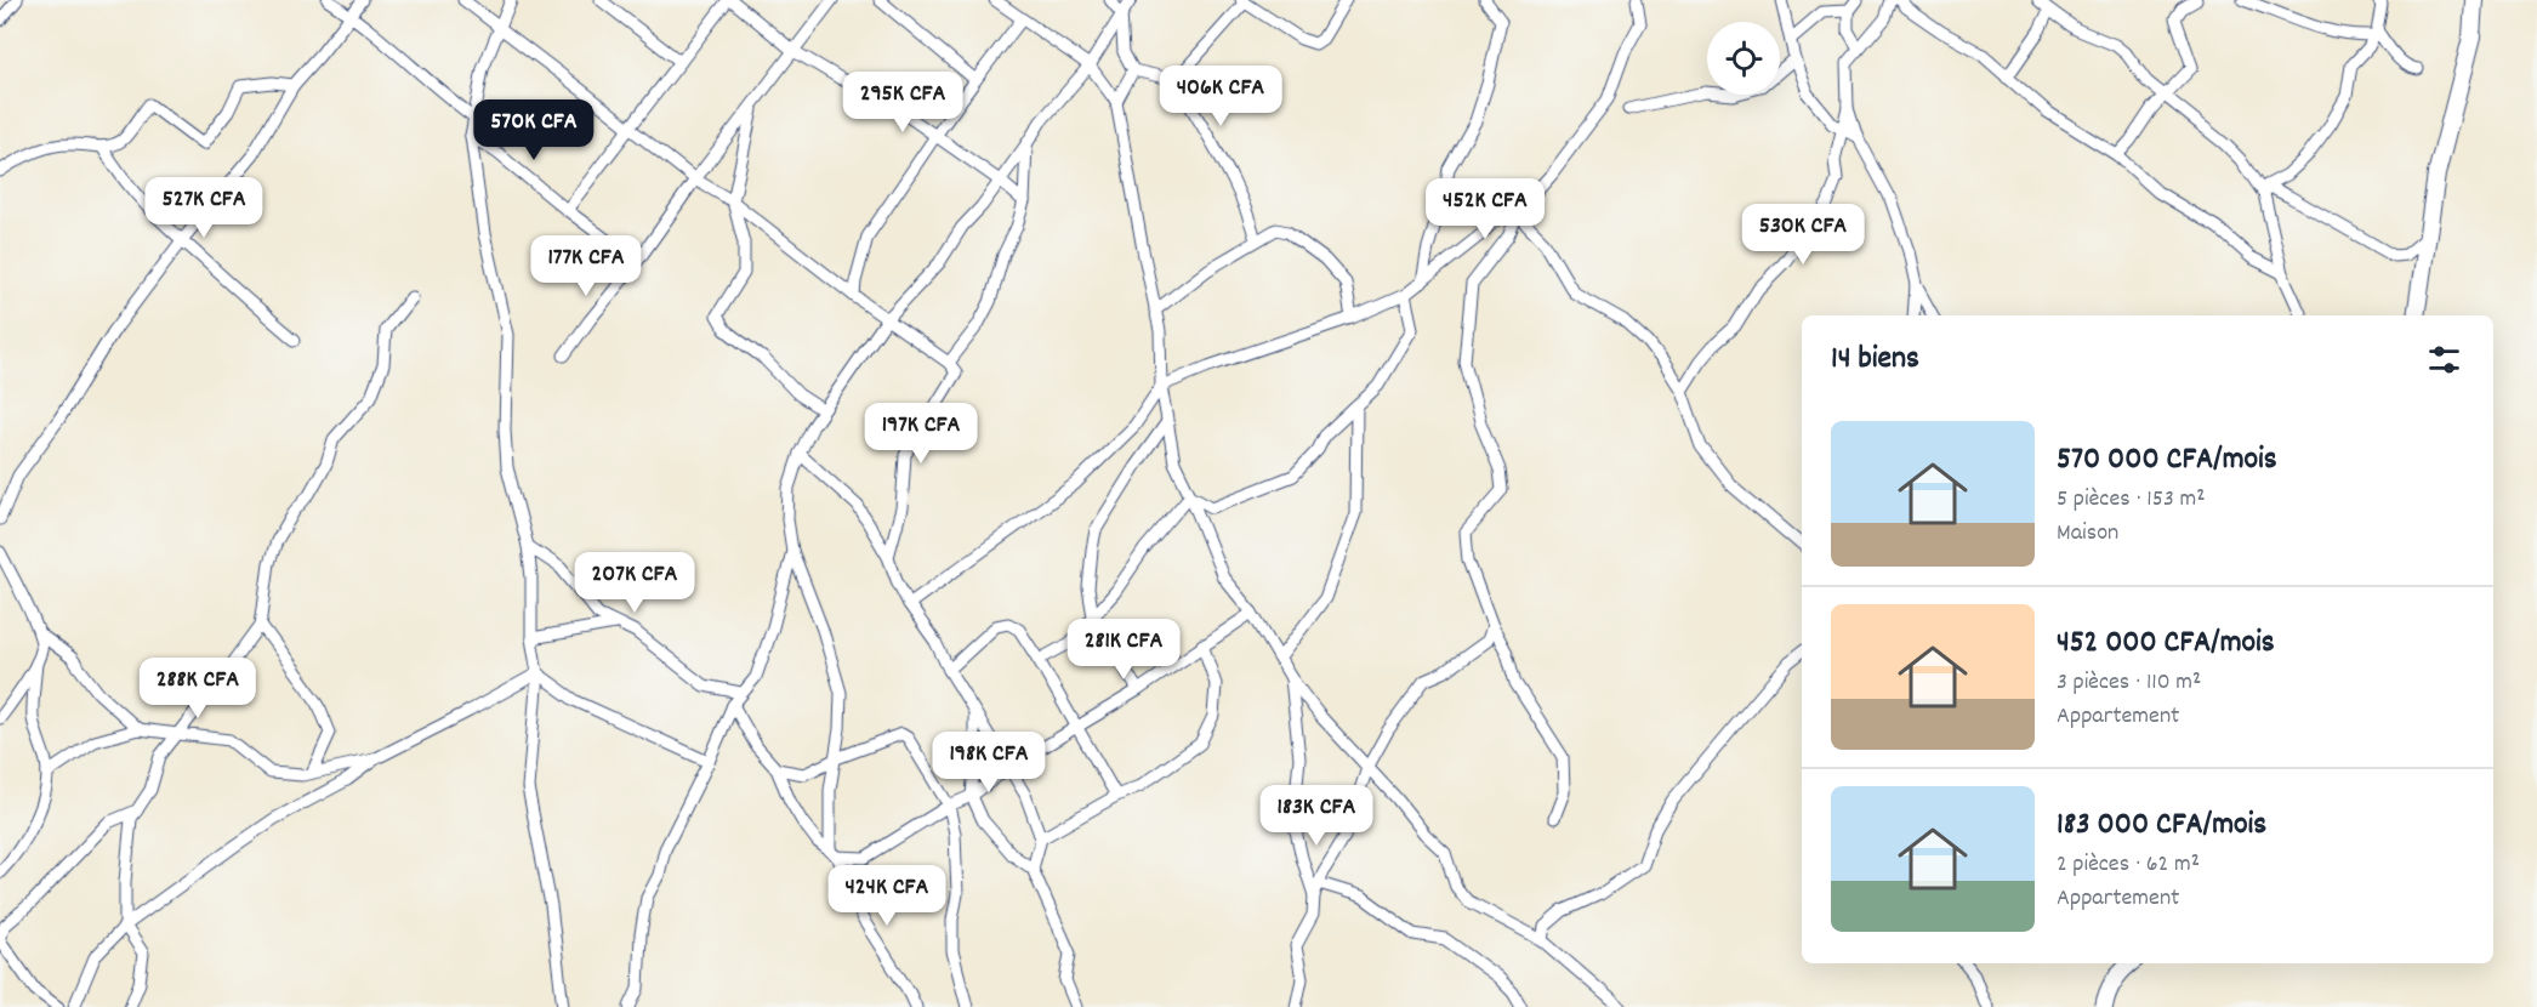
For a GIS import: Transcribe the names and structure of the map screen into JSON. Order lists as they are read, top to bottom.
{
  "page": {
    "price": [
      "406K CFA",
      "295K CFA",
      "570K CFA",
      "527K CFA",
      "452K CFA",
      "530K CFA",
      "177K CFA",
      "197K CFA",
      "207K CFA",
      "281K CFA",
      "288K CFA",
      "198K CFA",
      "183K CFA",
      "424K CFA"
    ],
    "heading": "14 biens",
    "list": [
      {
        "name": "570 000 CFA/mois",
        "note": "5 pièces · 153 m² · Maison"
      },
      {
        "name": "452 000 CFA/mois",
        "note": "3 pièces · 110 m² · Appartement"
      },
      {
        "name": "183 000 CFA/mois",
        "note": "2 pièces · 62 m² · Appartement"
      }
    ]
  }
}
